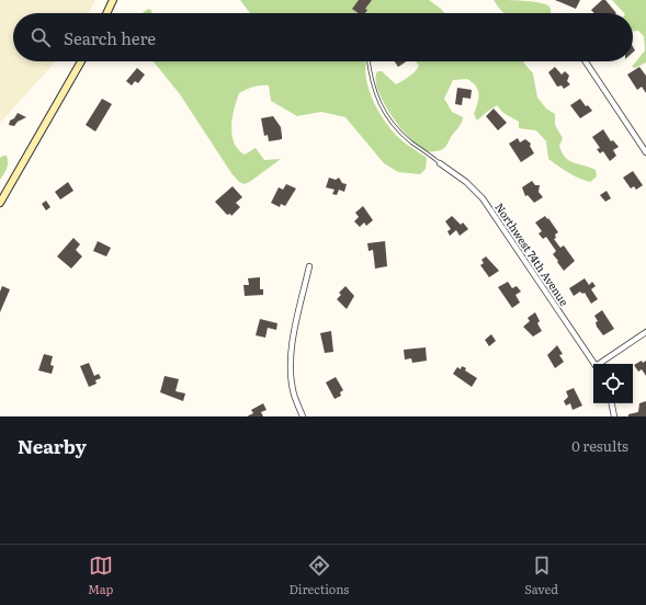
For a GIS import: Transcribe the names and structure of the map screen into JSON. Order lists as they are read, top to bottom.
{
  "streets": {
    "street": ["Northwest 74th Avenue"]
  },
  "page": {
    "search": "Search here",
    "heading": ["Nearby", "0 results"],
    "nav": ["Map", "Directions", "Saved"]
  }
}
